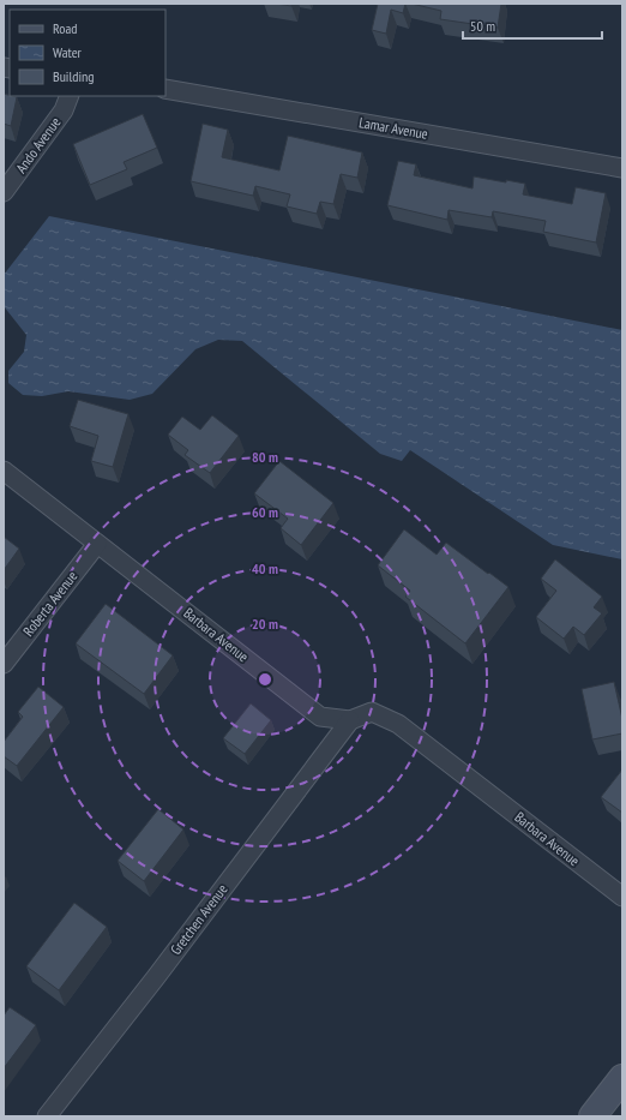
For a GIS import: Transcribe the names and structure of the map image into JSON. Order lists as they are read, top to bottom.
{
  "streets": {
    "street": [
      "Lamar Avenue",
      "Ando Avenue",
      "Roberta Avenue",
      "Barbara Avenue",
      "Gretchen Avenue"
    ]
  },
  "crossings": [
    ["Roberta Avenue", "Barbara Avenue"],
    ["Barbara Avenue", "Gretchen Avenue"]
  ],
  "legend": ["Road", "Water", "Building"],
  "scale_bar": "50 m",
  "rings": [
    "80 m",
    "60 m",
    "40 m",
    "20 m"
  ]
}
